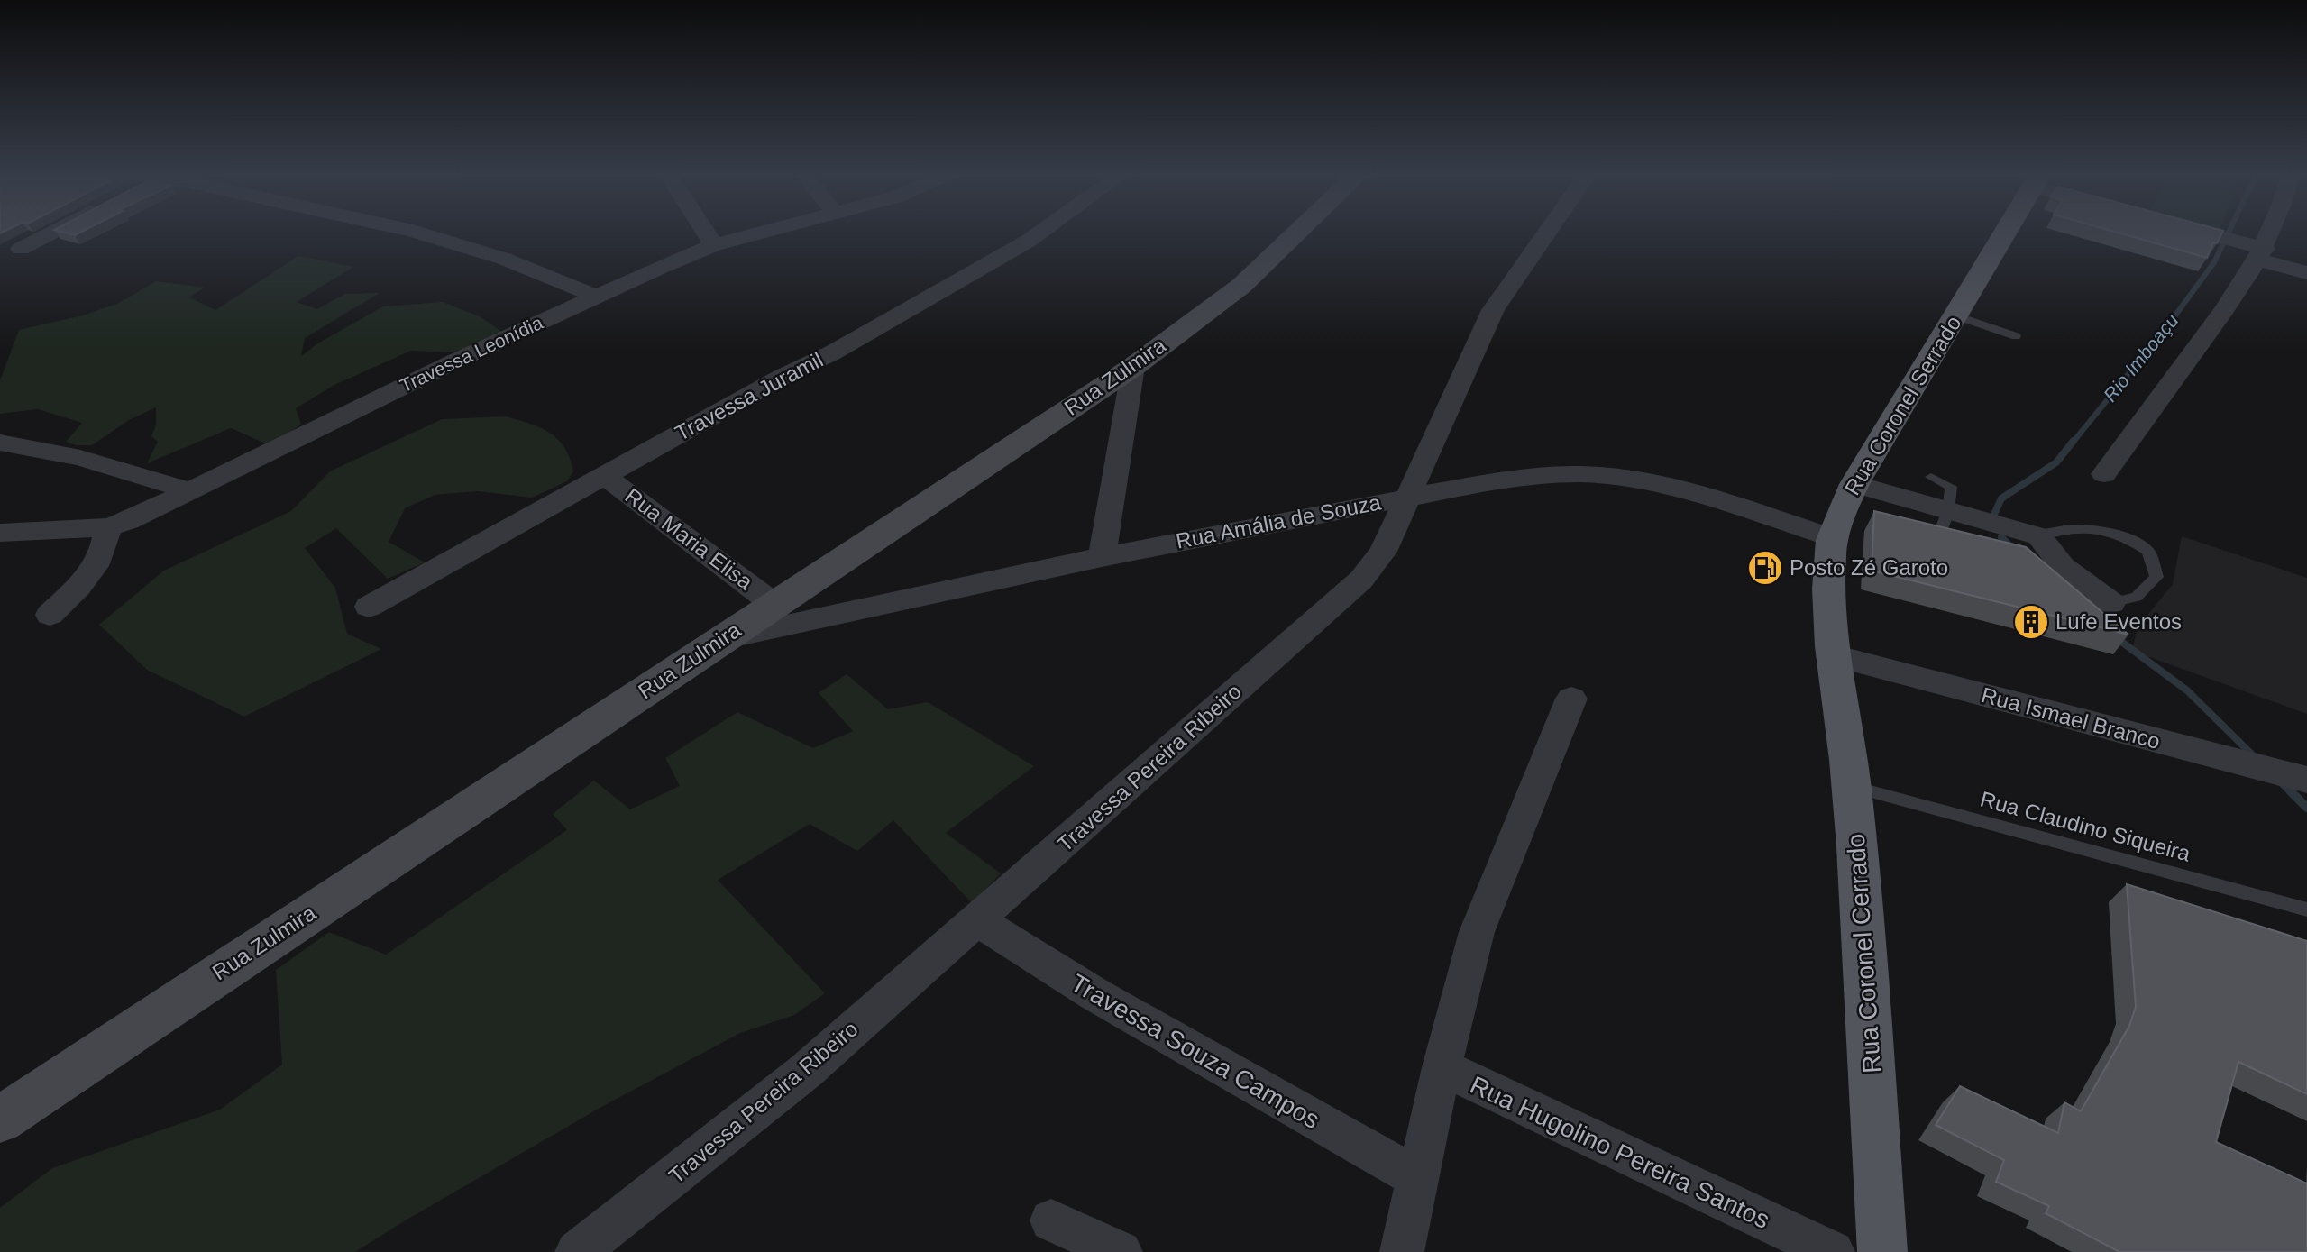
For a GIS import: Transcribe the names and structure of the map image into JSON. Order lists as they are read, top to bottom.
{
  "streets": {
    "main road": ["Rua Coronel Serrado", "Rua Coronel Cerrado"],
    "street": [
      "Travessa Leonídia",
      "Rua Zulmira",
      "Travessa Juramil",
      "Rua Amália de Souza",
      "Rua Maria Elisa",
      "Rua Ismael Branco",
      "Travessa Pereira Ribeiro",
      "Travessa Souza Campos",
      "Rua Hugolino Pereira Santos"
    ],
    "lane": ["Rua Claudino Siqueira"]
  },
  "crossings": [
    ["Rua Zulmira", "Rua Amália de Souza"],
    ["Rua Zulmira", "Rua Maria Elisa"],
    ["Travessa Juramil", "Rua Maria Elisa"],
    ["Rua Coronel Serrado", "Rua Amália de Souza"],
    ["Rua Coronel Serrado", "Rua Ismael Branco"],
    ["Rua Coronel Serrado", "Rua Coronel Cerrado"],
    ["Rua Amália de Souza", "Travessa Pereira Ribeiro"],
    ["Rua Ismael Branco", "Rua Coronel Cerrado"],
    ["Travessa Pereira Ribeiro", "Travessa Souza Campos"],
    ["Rua Claudino Siqueira", "Rua Coronel Cerrado"]
  ],
  "water": ["Rio Imboaçu"],
  "places": {
    "fuel station": ["Posto Zé Garoto"],
    "building": ["Lufe Eventos"]
  }
}
